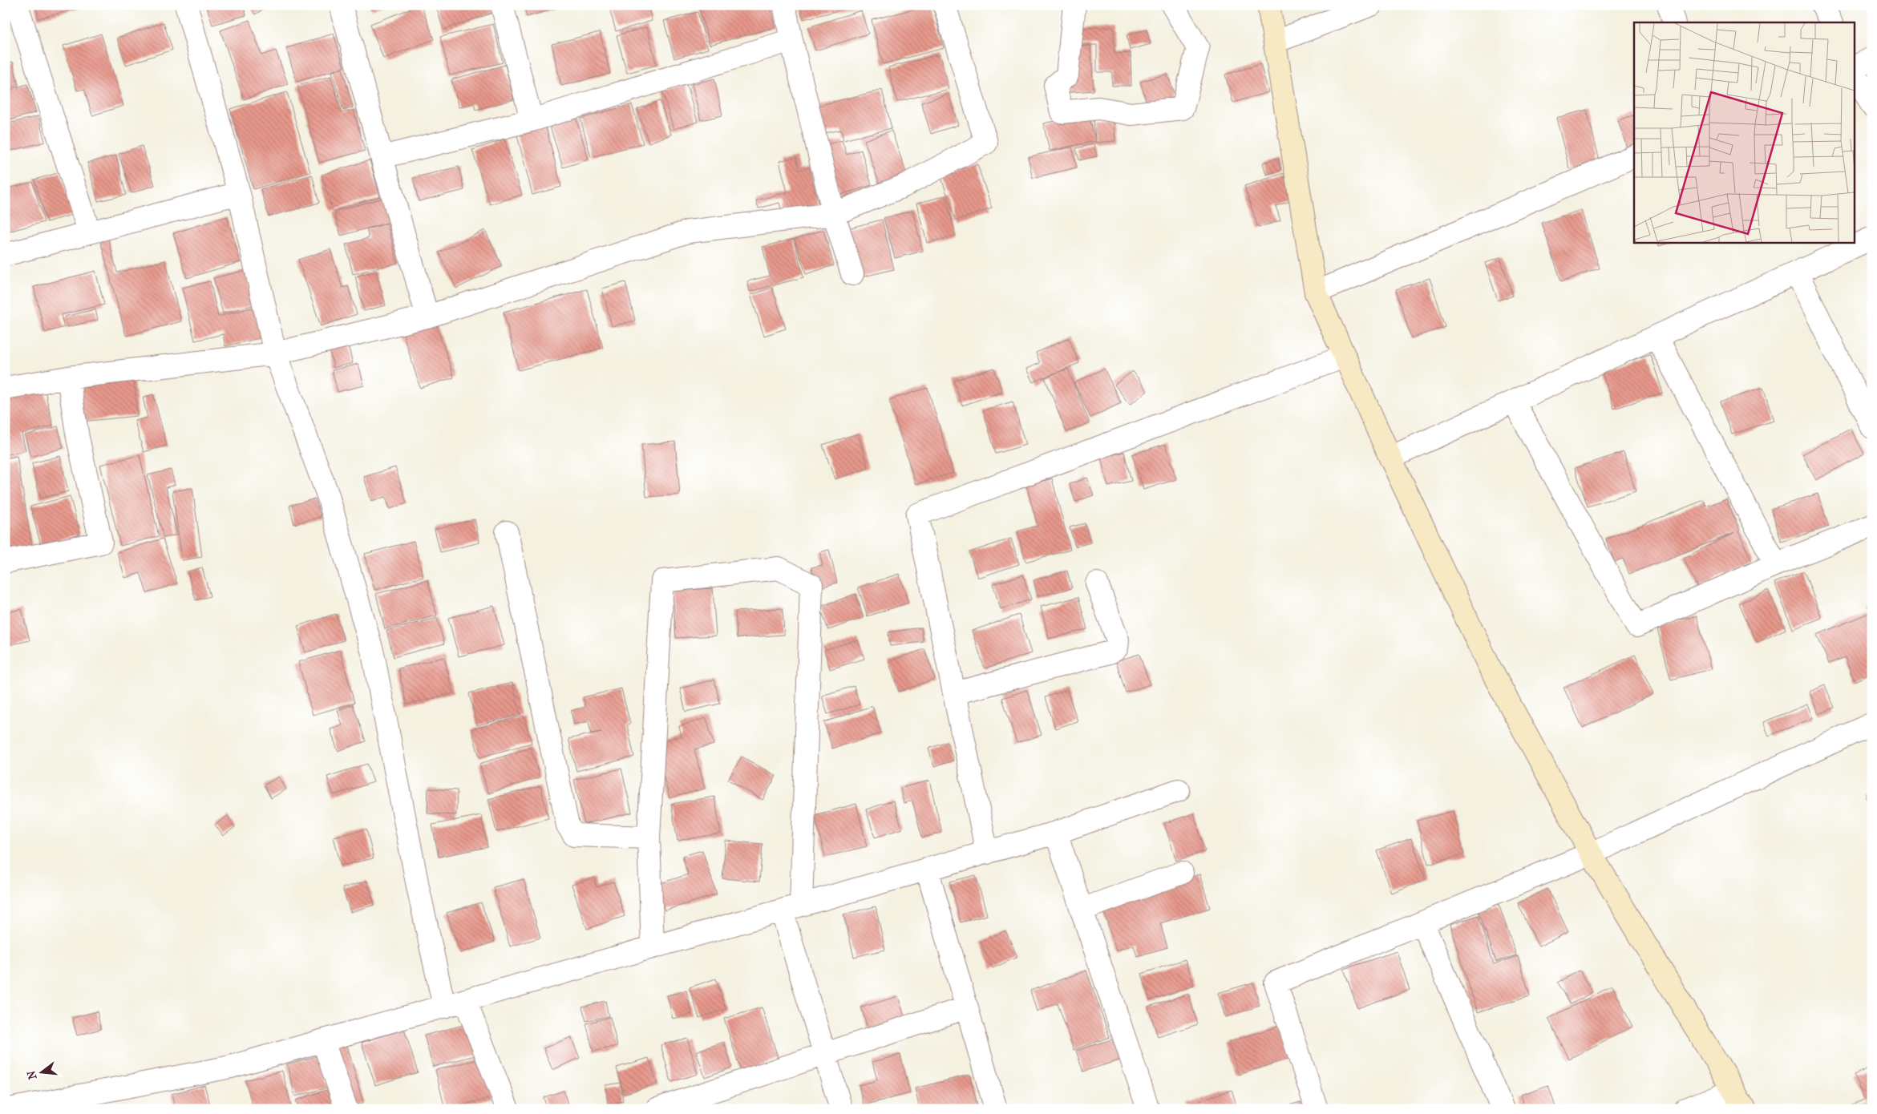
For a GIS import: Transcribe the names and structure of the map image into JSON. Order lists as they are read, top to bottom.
{
  "north": "left"
}
